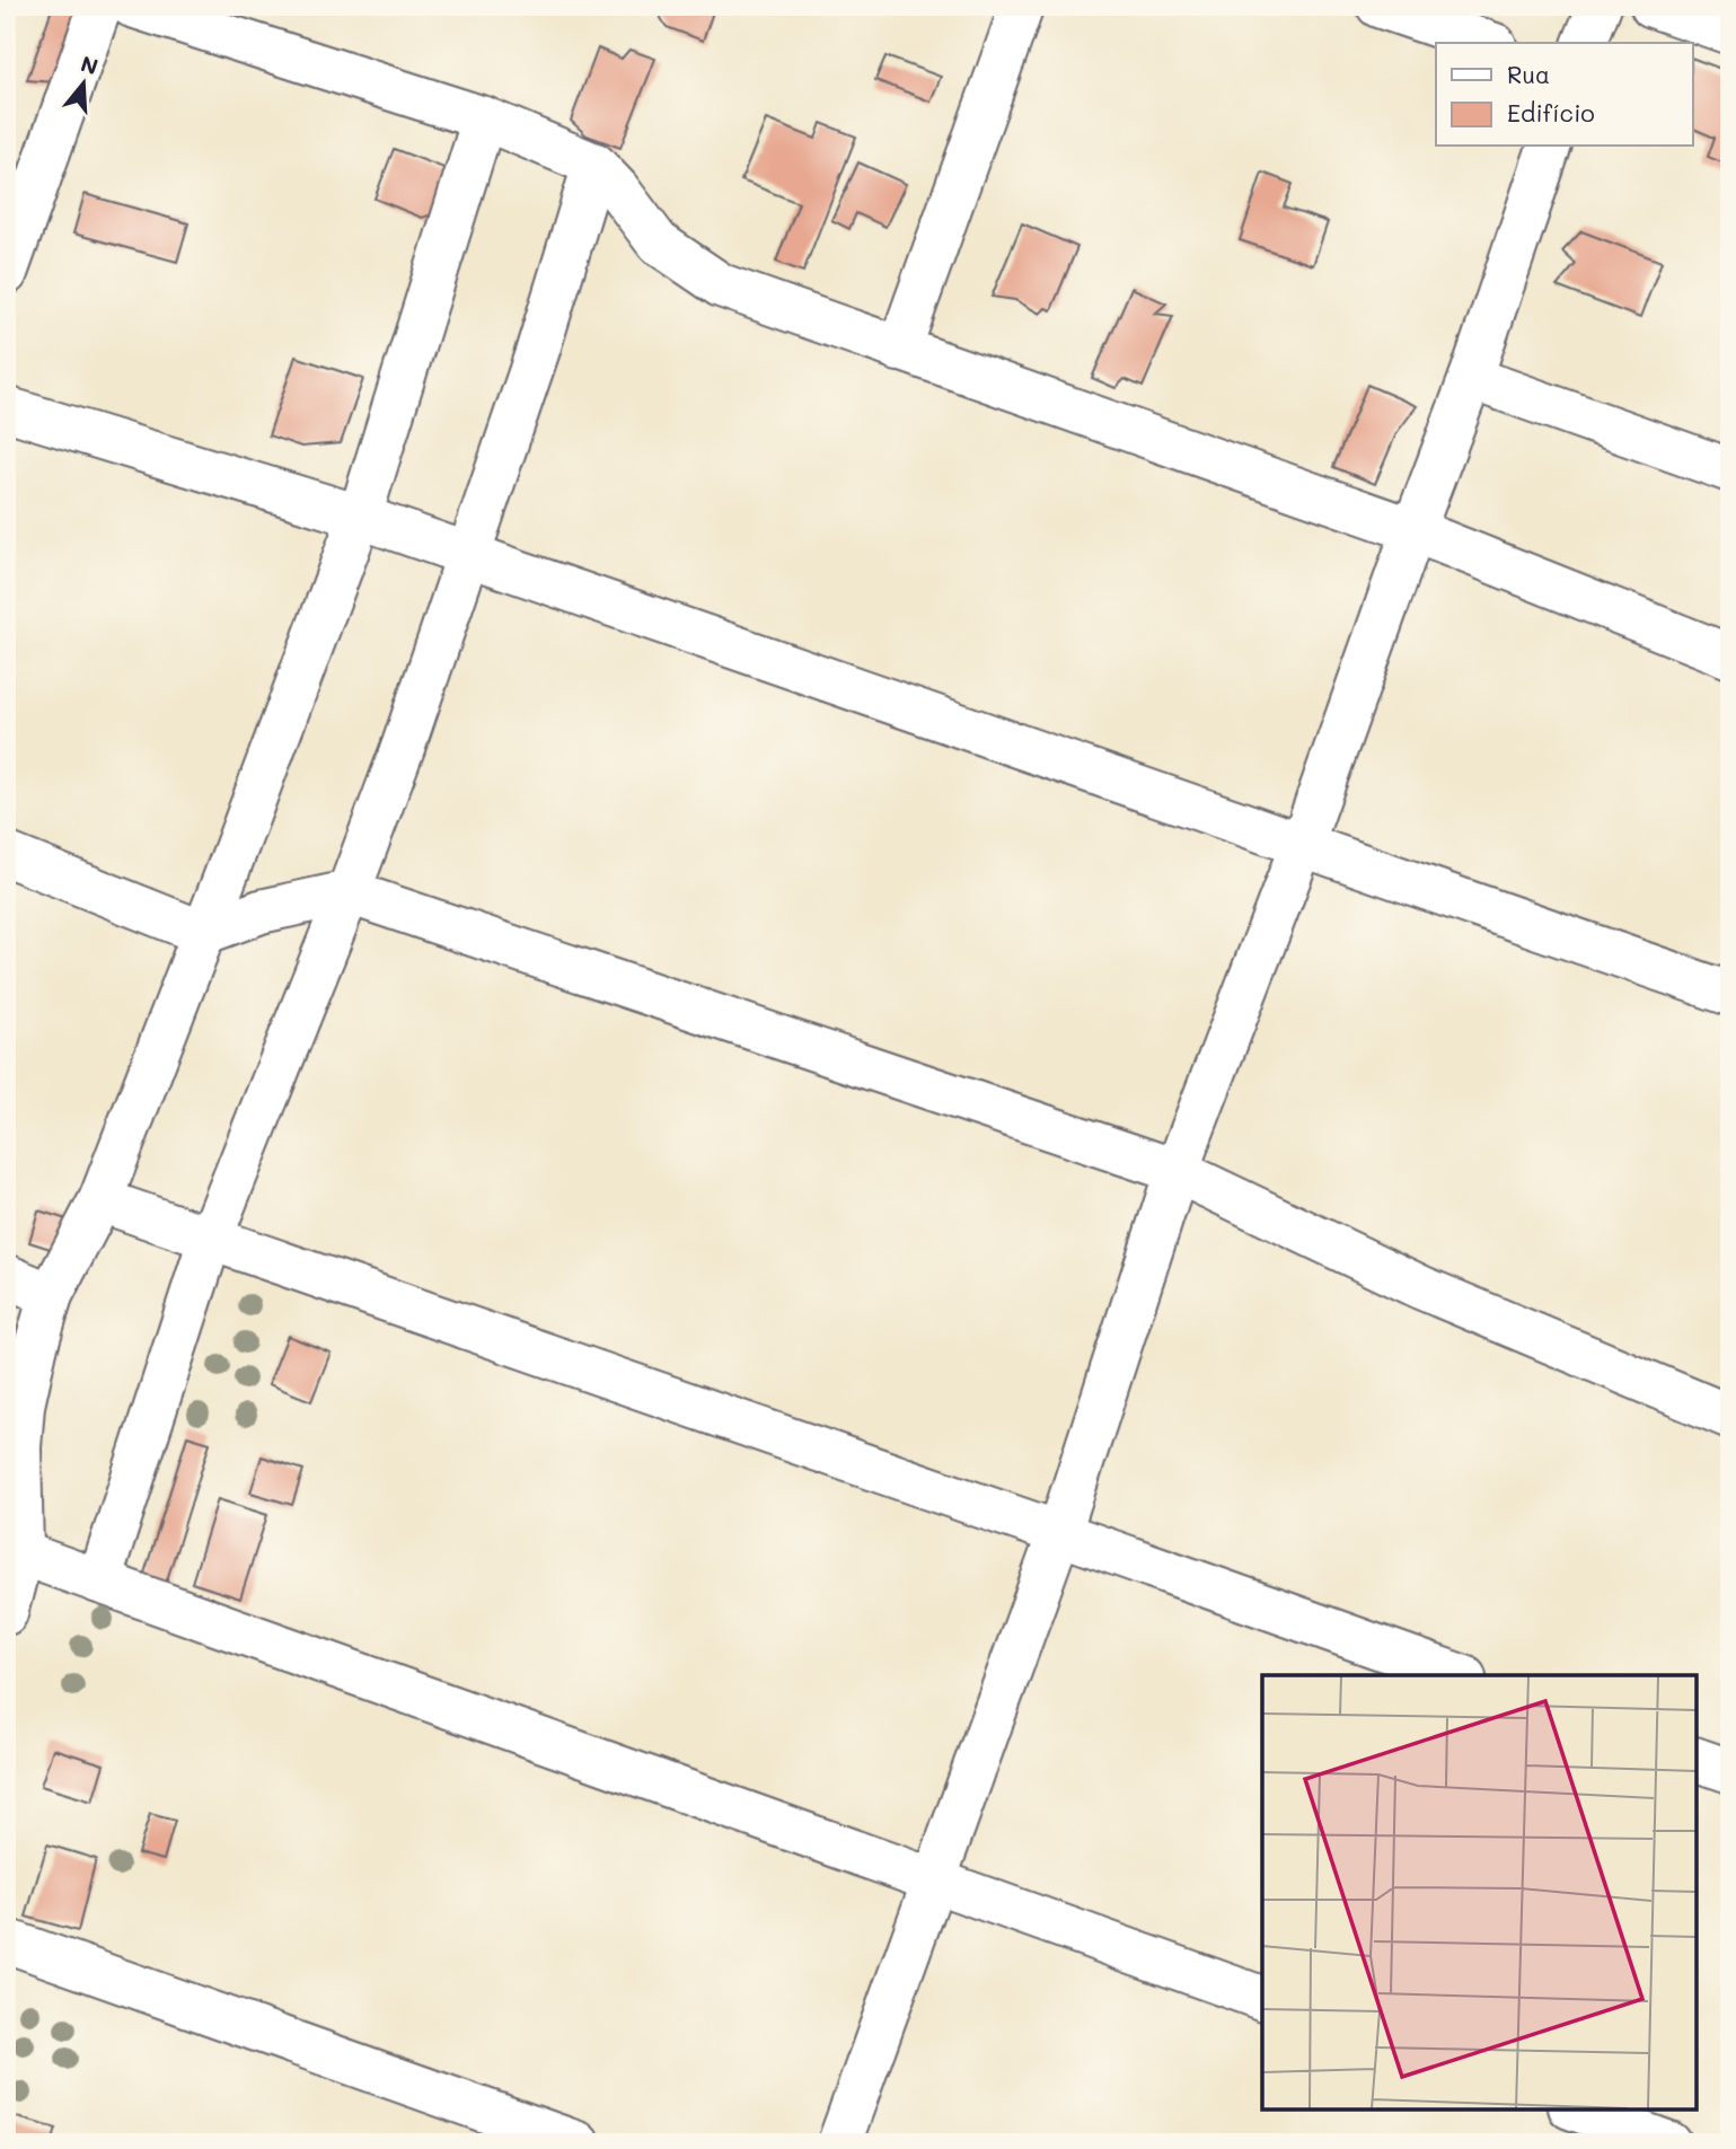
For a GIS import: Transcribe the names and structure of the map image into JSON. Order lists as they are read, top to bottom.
{
  "legend": ["Rua", "Edifício"],
  "north": "top"
}
